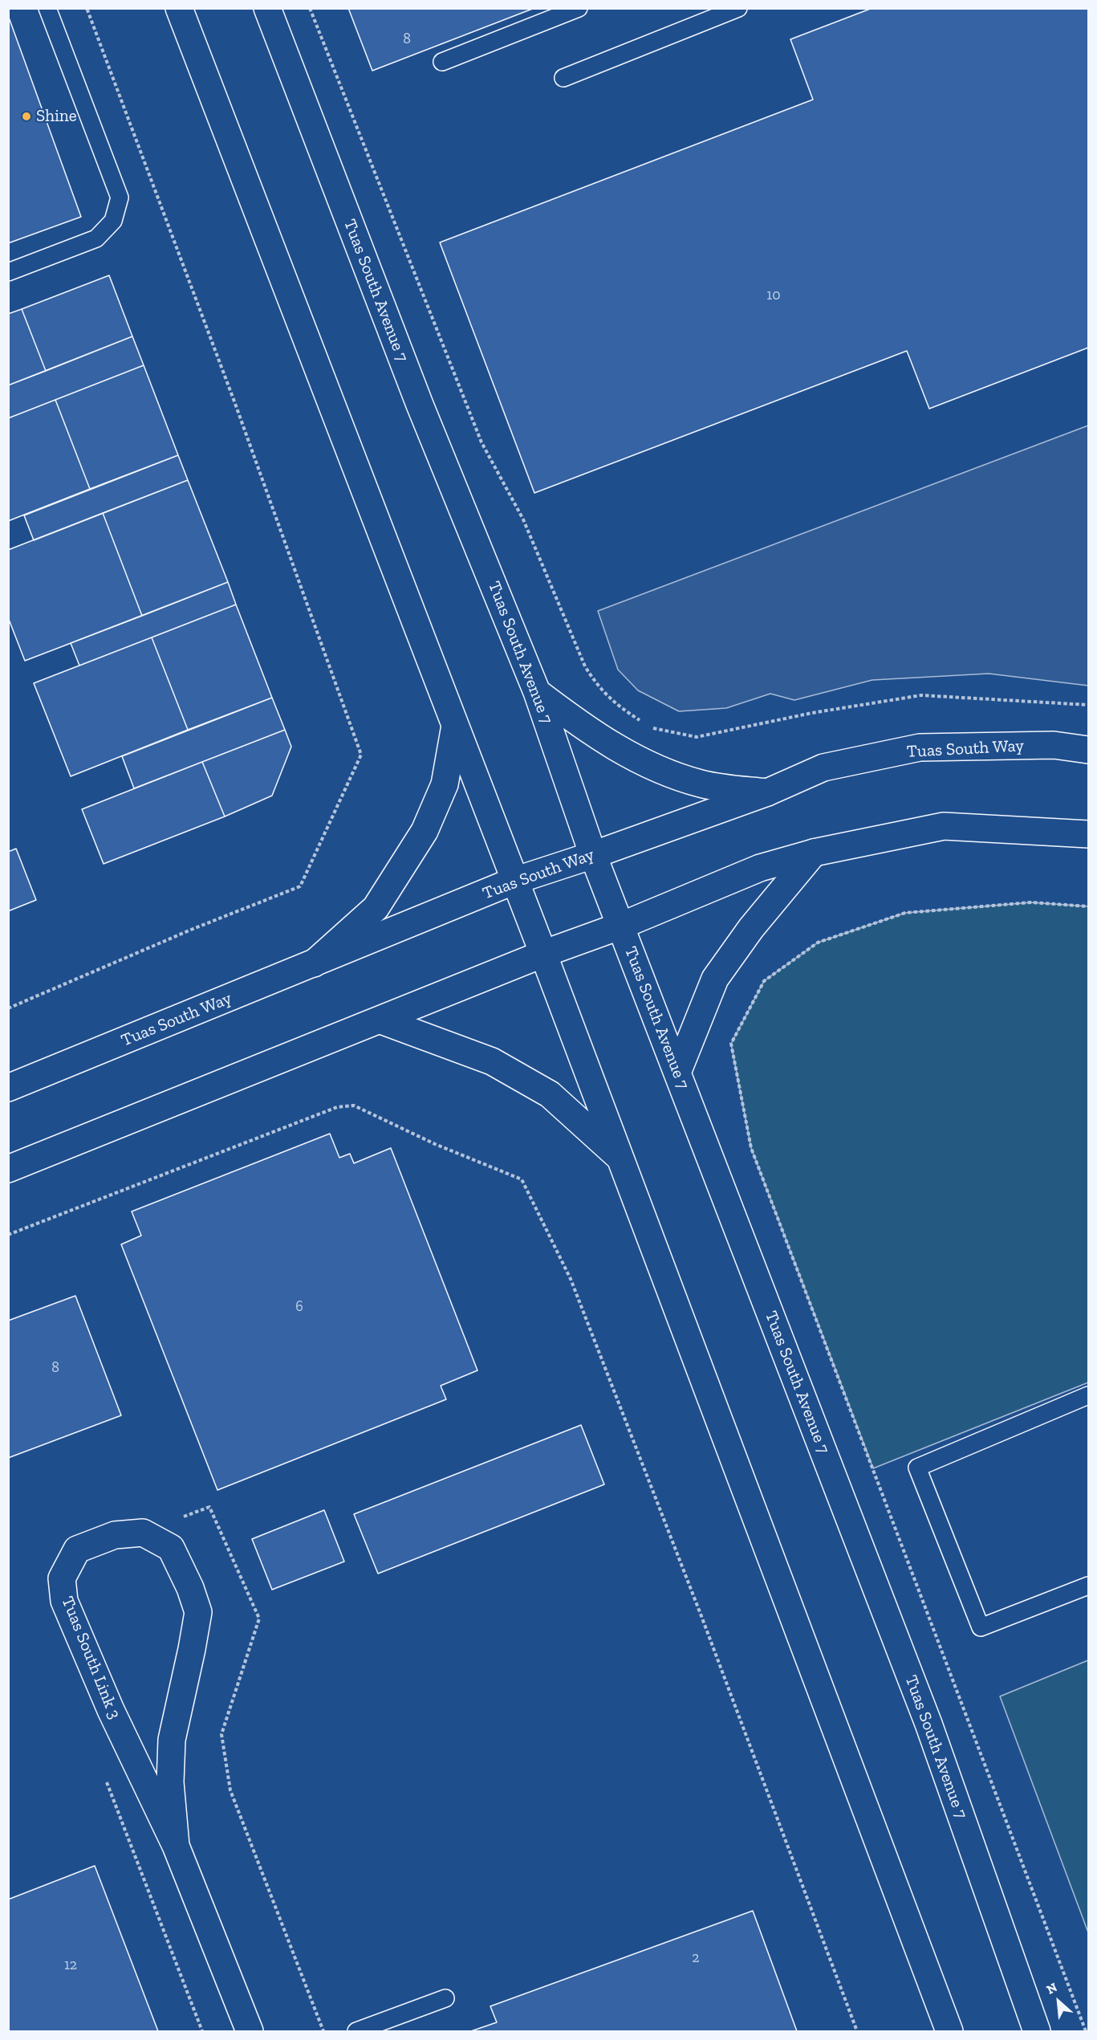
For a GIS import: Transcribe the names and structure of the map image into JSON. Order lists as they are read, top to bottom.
{
  "streets": {
    "street": ["Tuas South Avenue 7", "Tuas South Way", "Tuas South Link 3"]
  },
  "crossings": [
    ["Tuas South Avenue 7", "Tuas South Way"]
  ],
  "places": ["Shine"],
  "house_numbers": [
    "8",
    "10",
    "6",
    "8",
    "2",
    "12"
  ],
  "north": "top left"
}
